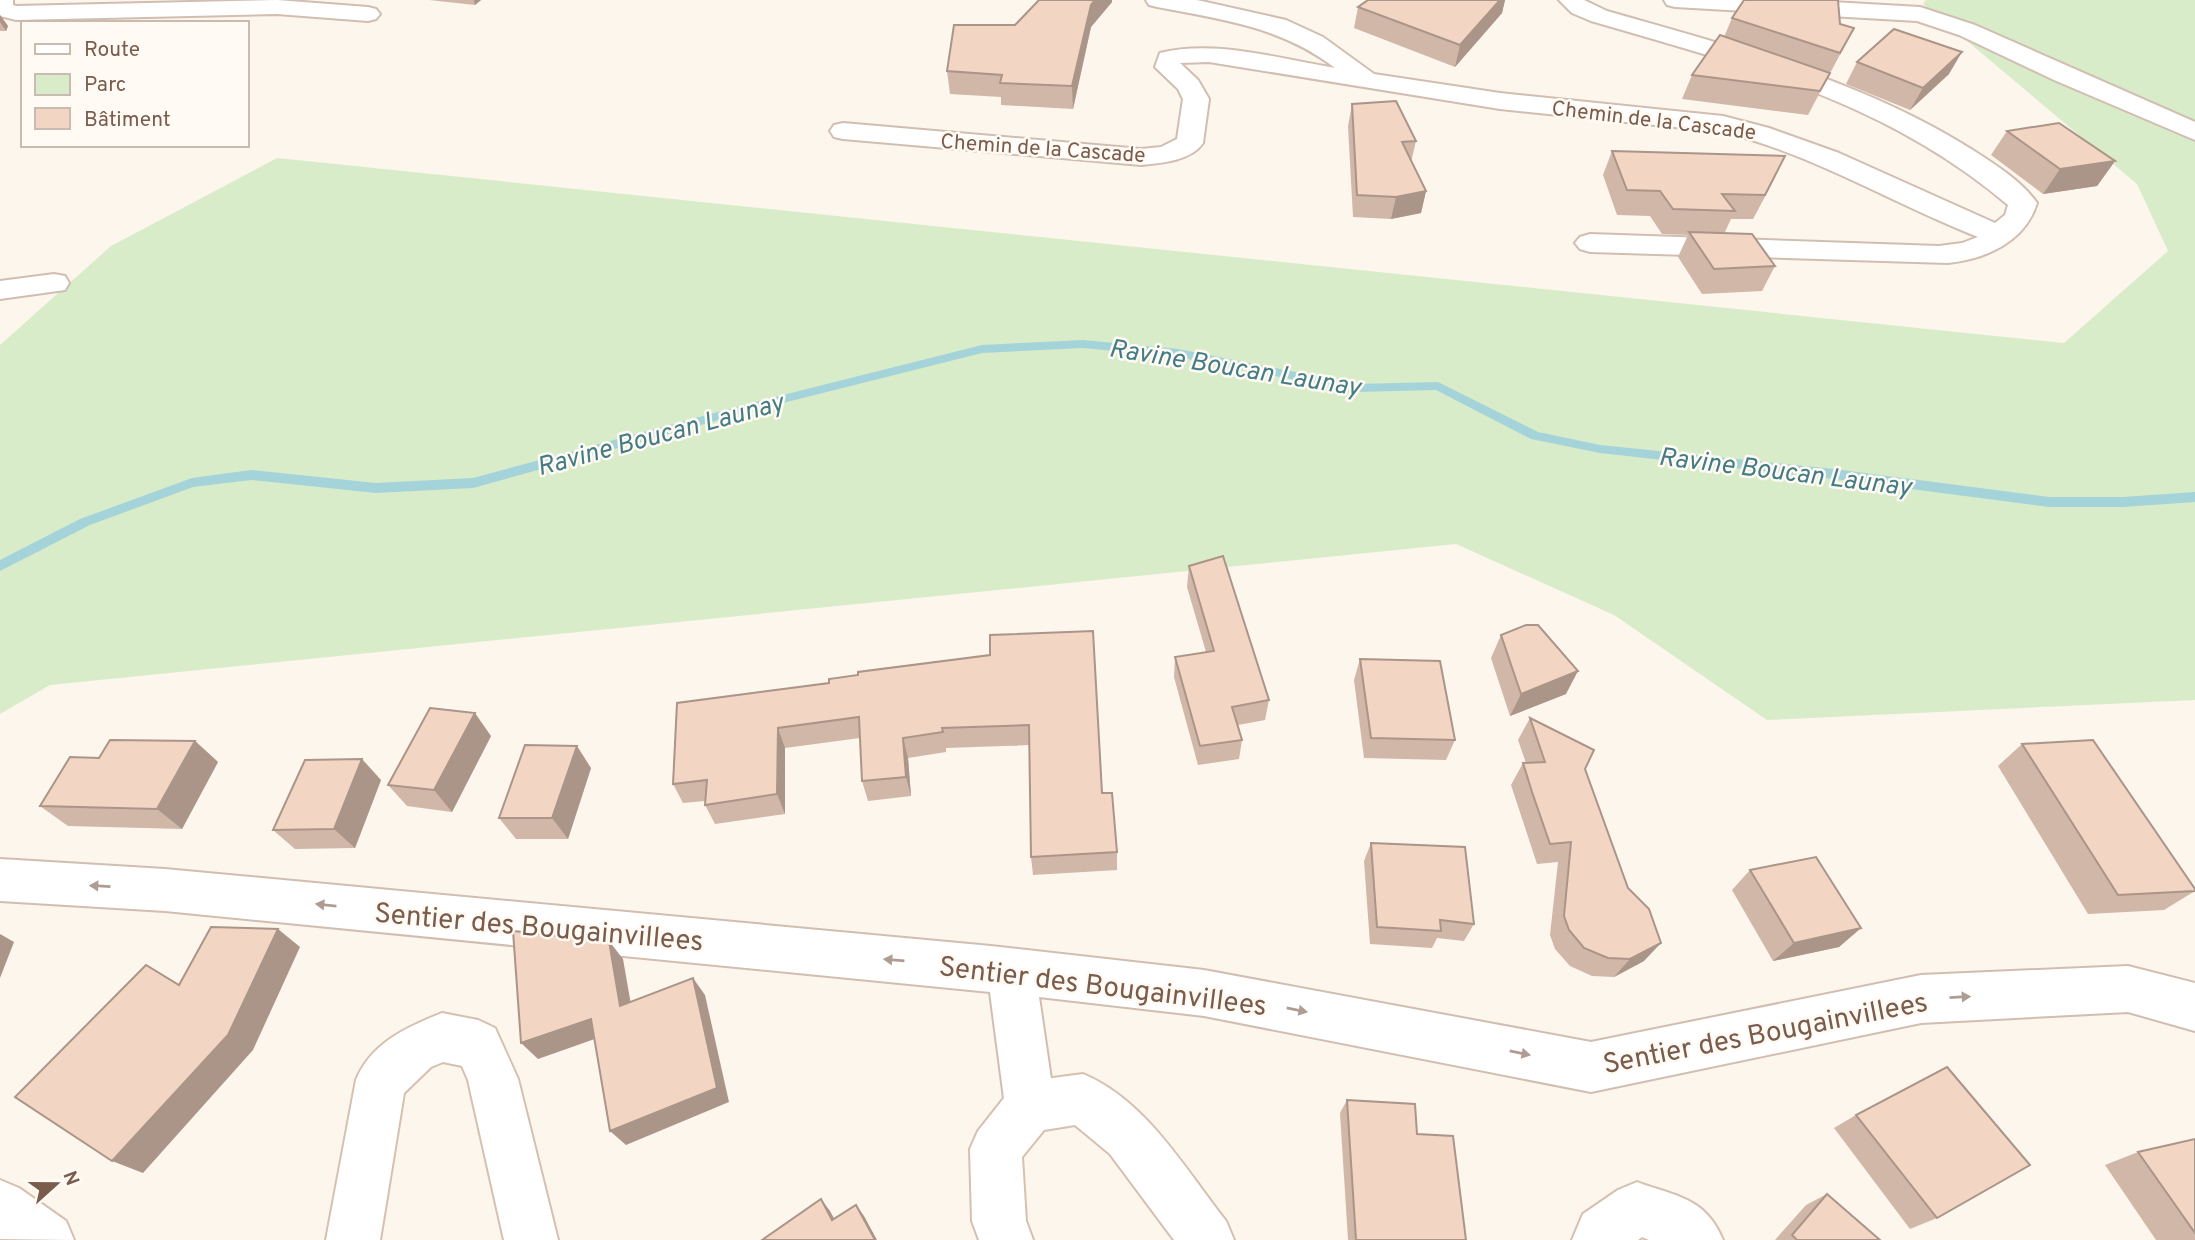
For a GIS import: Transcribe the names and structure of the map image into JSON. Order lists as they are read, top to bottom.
{
  "streets": {
    "street": ["Chemin de la Cascade", "Sentier des Bougainvillees"]
  },
  "water": ["Ravine Boucan Launay"],
  "legend": ["Route", "Parc", "Bâtiment"],
  "north": "right"
}
